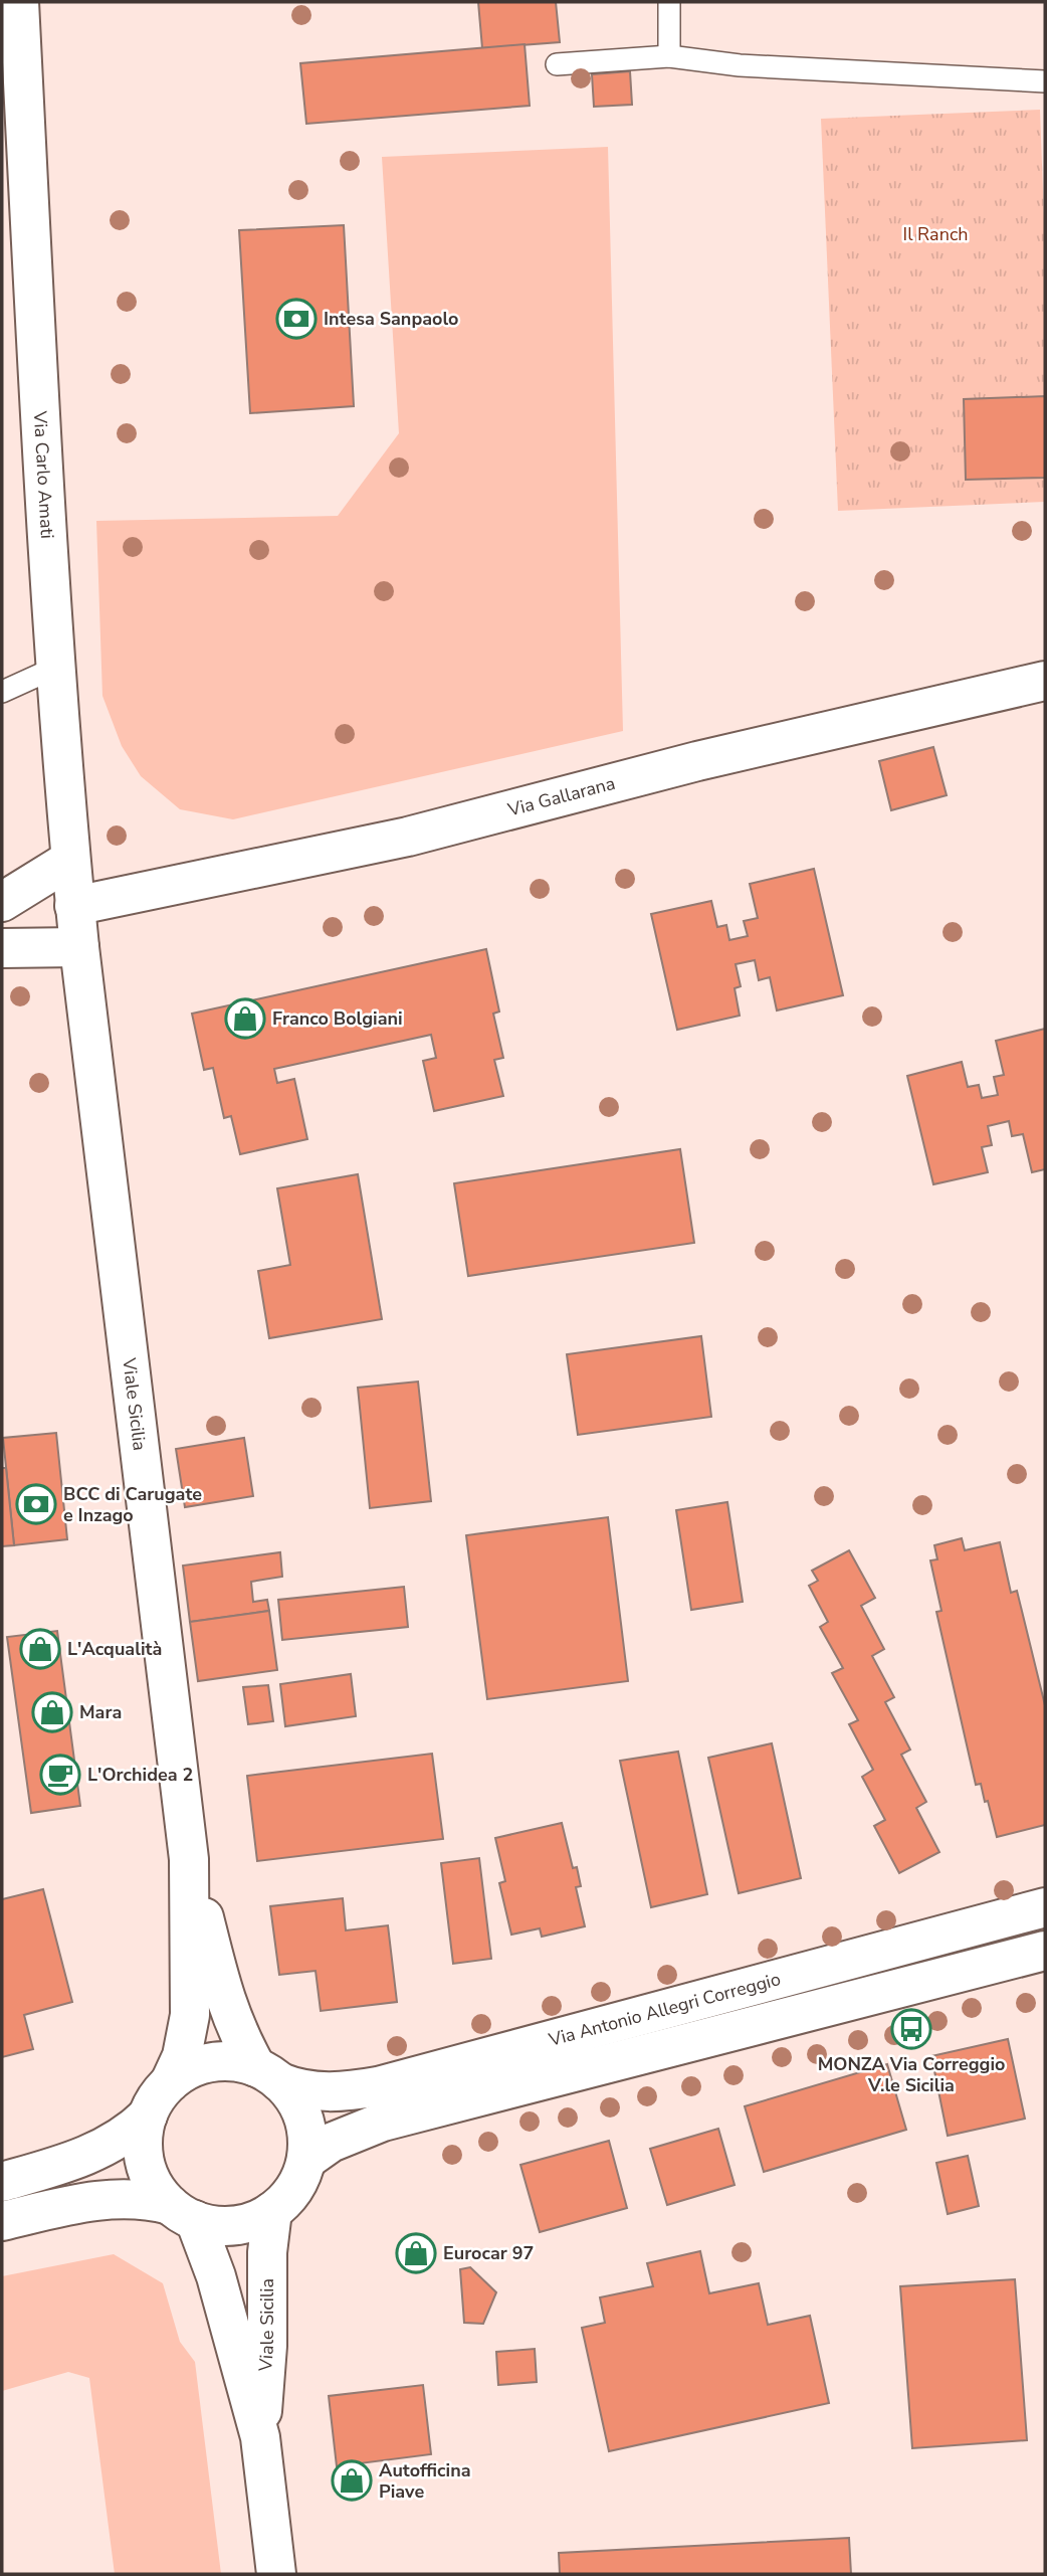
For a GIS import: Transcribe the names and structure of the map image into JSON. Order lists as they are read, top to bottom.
{
  "streets": {
    "street": [
      "Via Carlo Amati",
      "Via Gallarana",
      "Viale Sicilia",
      "Via Antonio Allegri Correggio"
    ]
  },
  "crossings": [
    ["Via Carlo Amati", "Via Gallarana"],
    ["Via Carlo Amati", "Viale Sicilia"],
    ["Viale Sicilia", "Via Antonio Allegri Correggio"]
  ],
  "parks": ["Il Ranch"],
  "places": {
    "bank": ["Intesa Sanpaolo", "BCC di Carugate e Inzago"],
    "shop": [
      "Franco Bolgiani",
      "L'Acqualità",
      "Mara",
      "Eurocar 97",
      "Autofficina Piave"
    ],
    "cafe": ["L'Orchidea 2"],
    "bus stop": ["MONZA Via Correggio V.le Sicilia"]
  }
}
